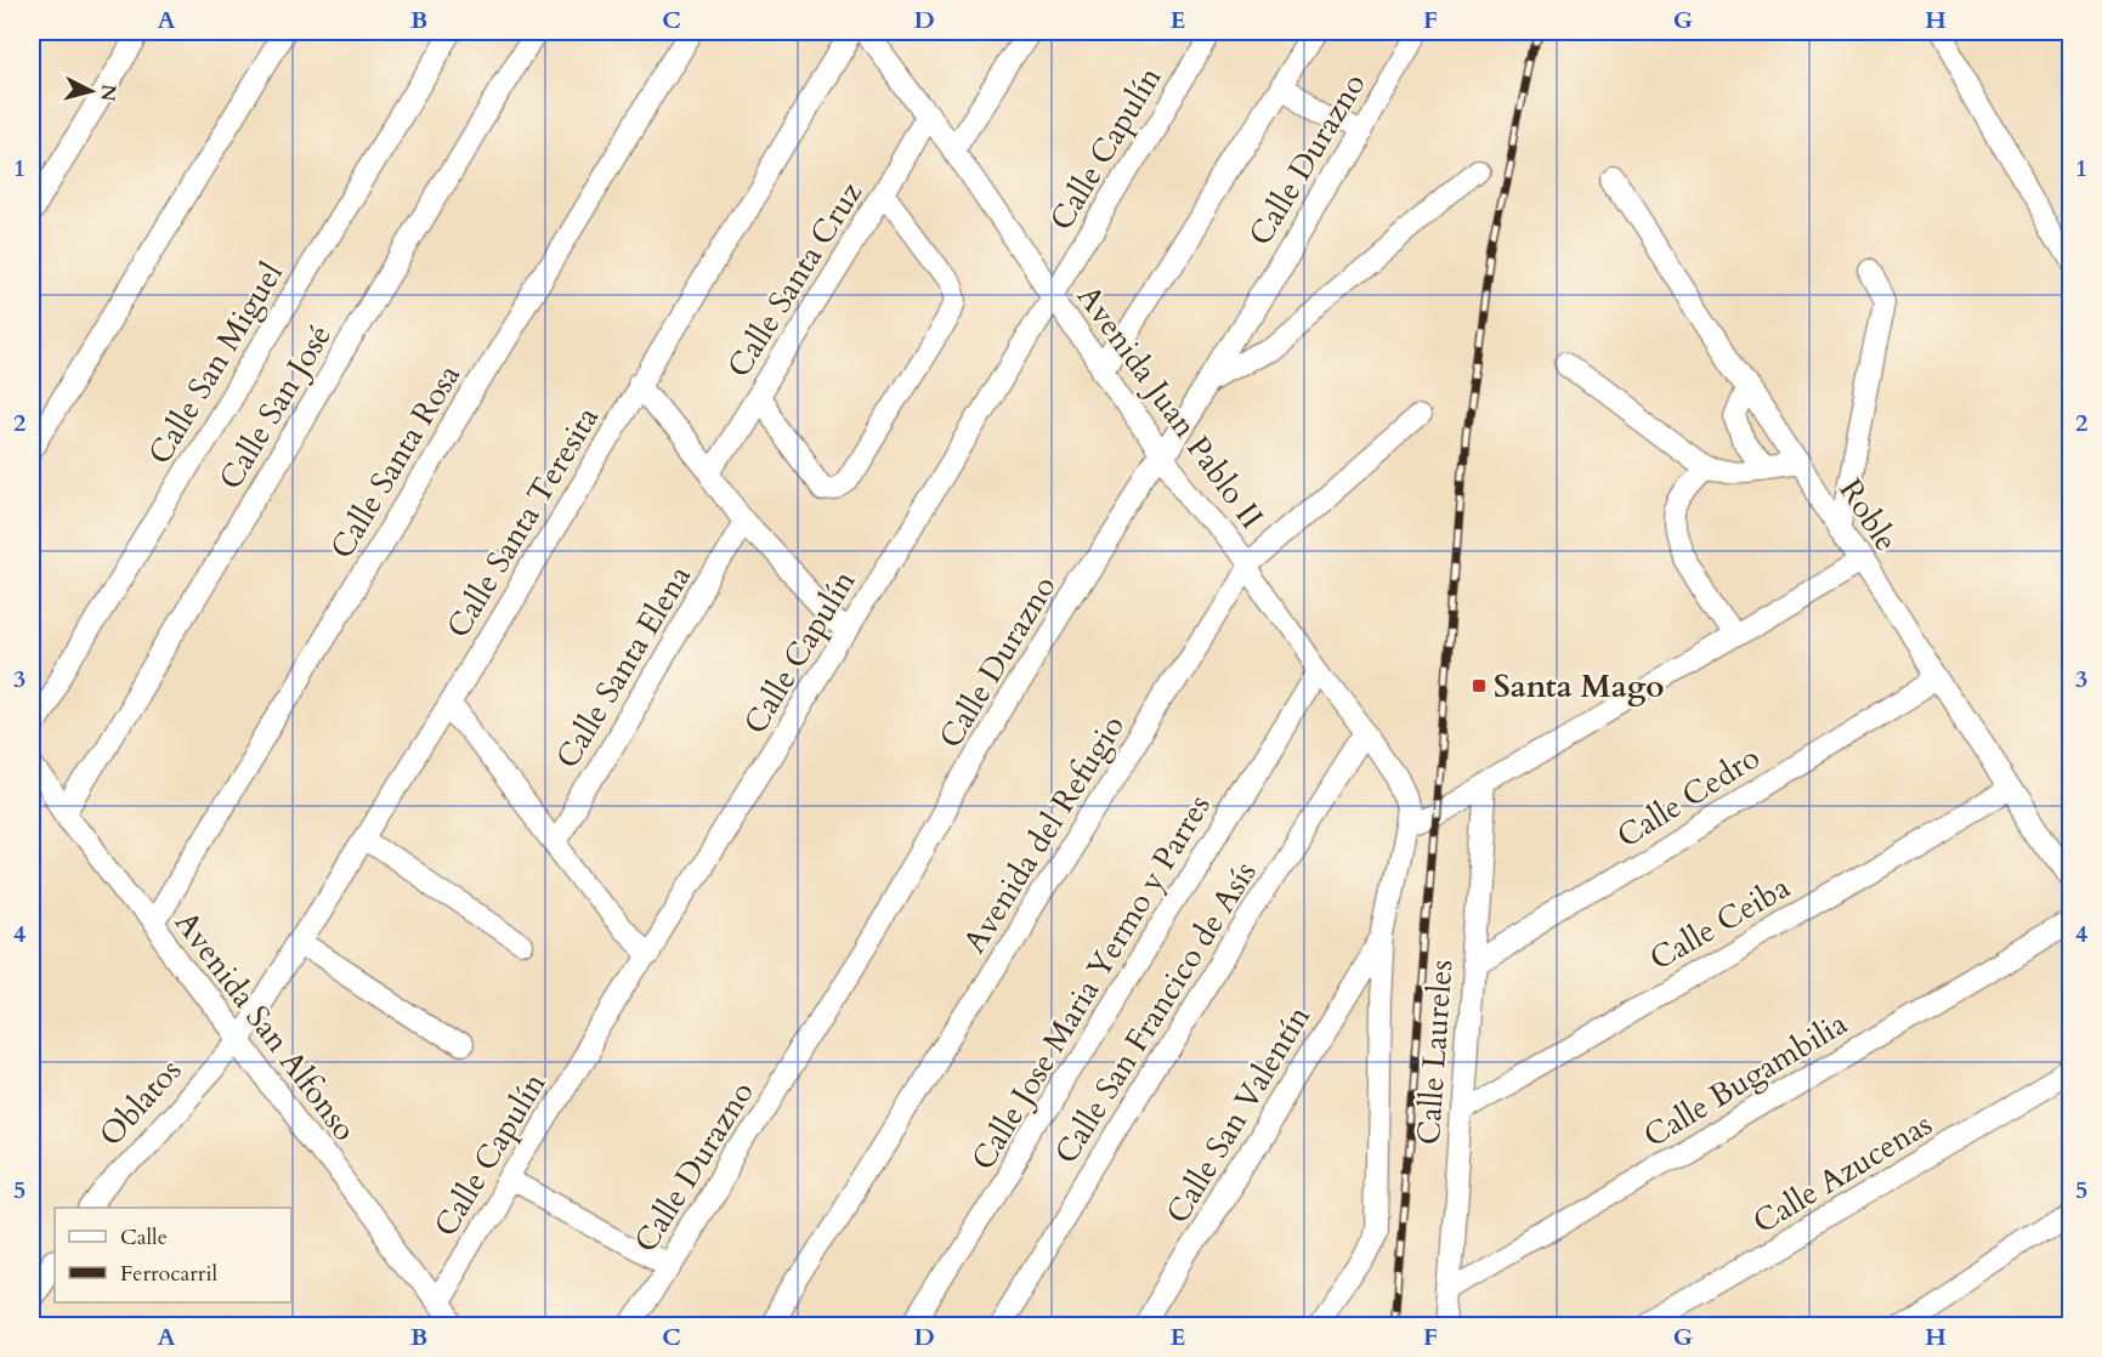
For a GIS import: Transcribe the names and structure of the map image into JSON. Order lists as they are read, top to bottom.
{
  "streets": {
    "street": [
      "Calle Capulín",
      "Calle Durazno",
      "Calle Santa Cruz",
      "Calle San Miguel",
      "Calle San José",
      "Avenida Juan Pablo II",
      "Calle Santa Rosa",
      "Roble",
      "Calle Santa Teresita",
      "Calle Santa Elena",
      "Calle Cedro",
      "Avenida del Refugio",
      "Calle Ceiba",
      "Calle Jose Maria Yermo y Parres",
      "Calle San Francico de Asís",
      "Avenida San Alfonso",
      "Calle Laureles",
      "Calle Bugambilia",
      "Oblatos",
      "Calle San Valentín",
      "Calle Azucenas"
    ]
  },
  "crossings": [
    ["Calle Capulín", "Avenida Juan Pablo II"],
    ["Calle Capulín", "Avenida San Alfonso"],
    ["Calle Durazno", "Avenida Juan Pablo II"],
    ["Calle Santa Cruz", "Avenida Juan Pablo II"],
    ["Calle San José", "Avenida San Alfonso"],
    ["Avenida Juan Pablo II", "Avenida del Refugio"],
    ["Avenida Juan Pablo II", "Calle Jose Maria Yermo y Parres"],
    ["Avenida Juan Pablo II", "Calle San Francico de Asís"],
    ["Avenida Juan Pablo II", "Calle Laureles"],
    ["Calle Santa Rosa", "Avenida San Alfonso"],
    ["Roble", "Calle Cedro"],
    ["Roble", "Calle Ceiba"],
    ["Calle Santa Teresita", "Avenida San Alfonso"],
    ["Calle Santa Teresita", "Oblatos"],
    ["Calle Cedro", "Calle Laureles"],
    ["Calle Ceiba", "Calle Laureles"],
    ["Avenida San Alfonso", "Oblatos"],
    ["Calle Laureles", "Calle Bugambilia"],
    ["Calle Laureles", "Calle San Valentín"]
  ],
  "places": {
    "transit": ["Santa Mago"]
  },
  "legend": ["Calle", "Ferrocarril"],
  "north": "right",
  "grid": {
    "columns": [
      "A",
      "B",
      "C",
      "D",
      "E",
      "F",
      "G",
      "H"
    ],
    "rows": [
      "1",
      "2",
      "3",
      "4",
      "5"
    ]
  }
}
